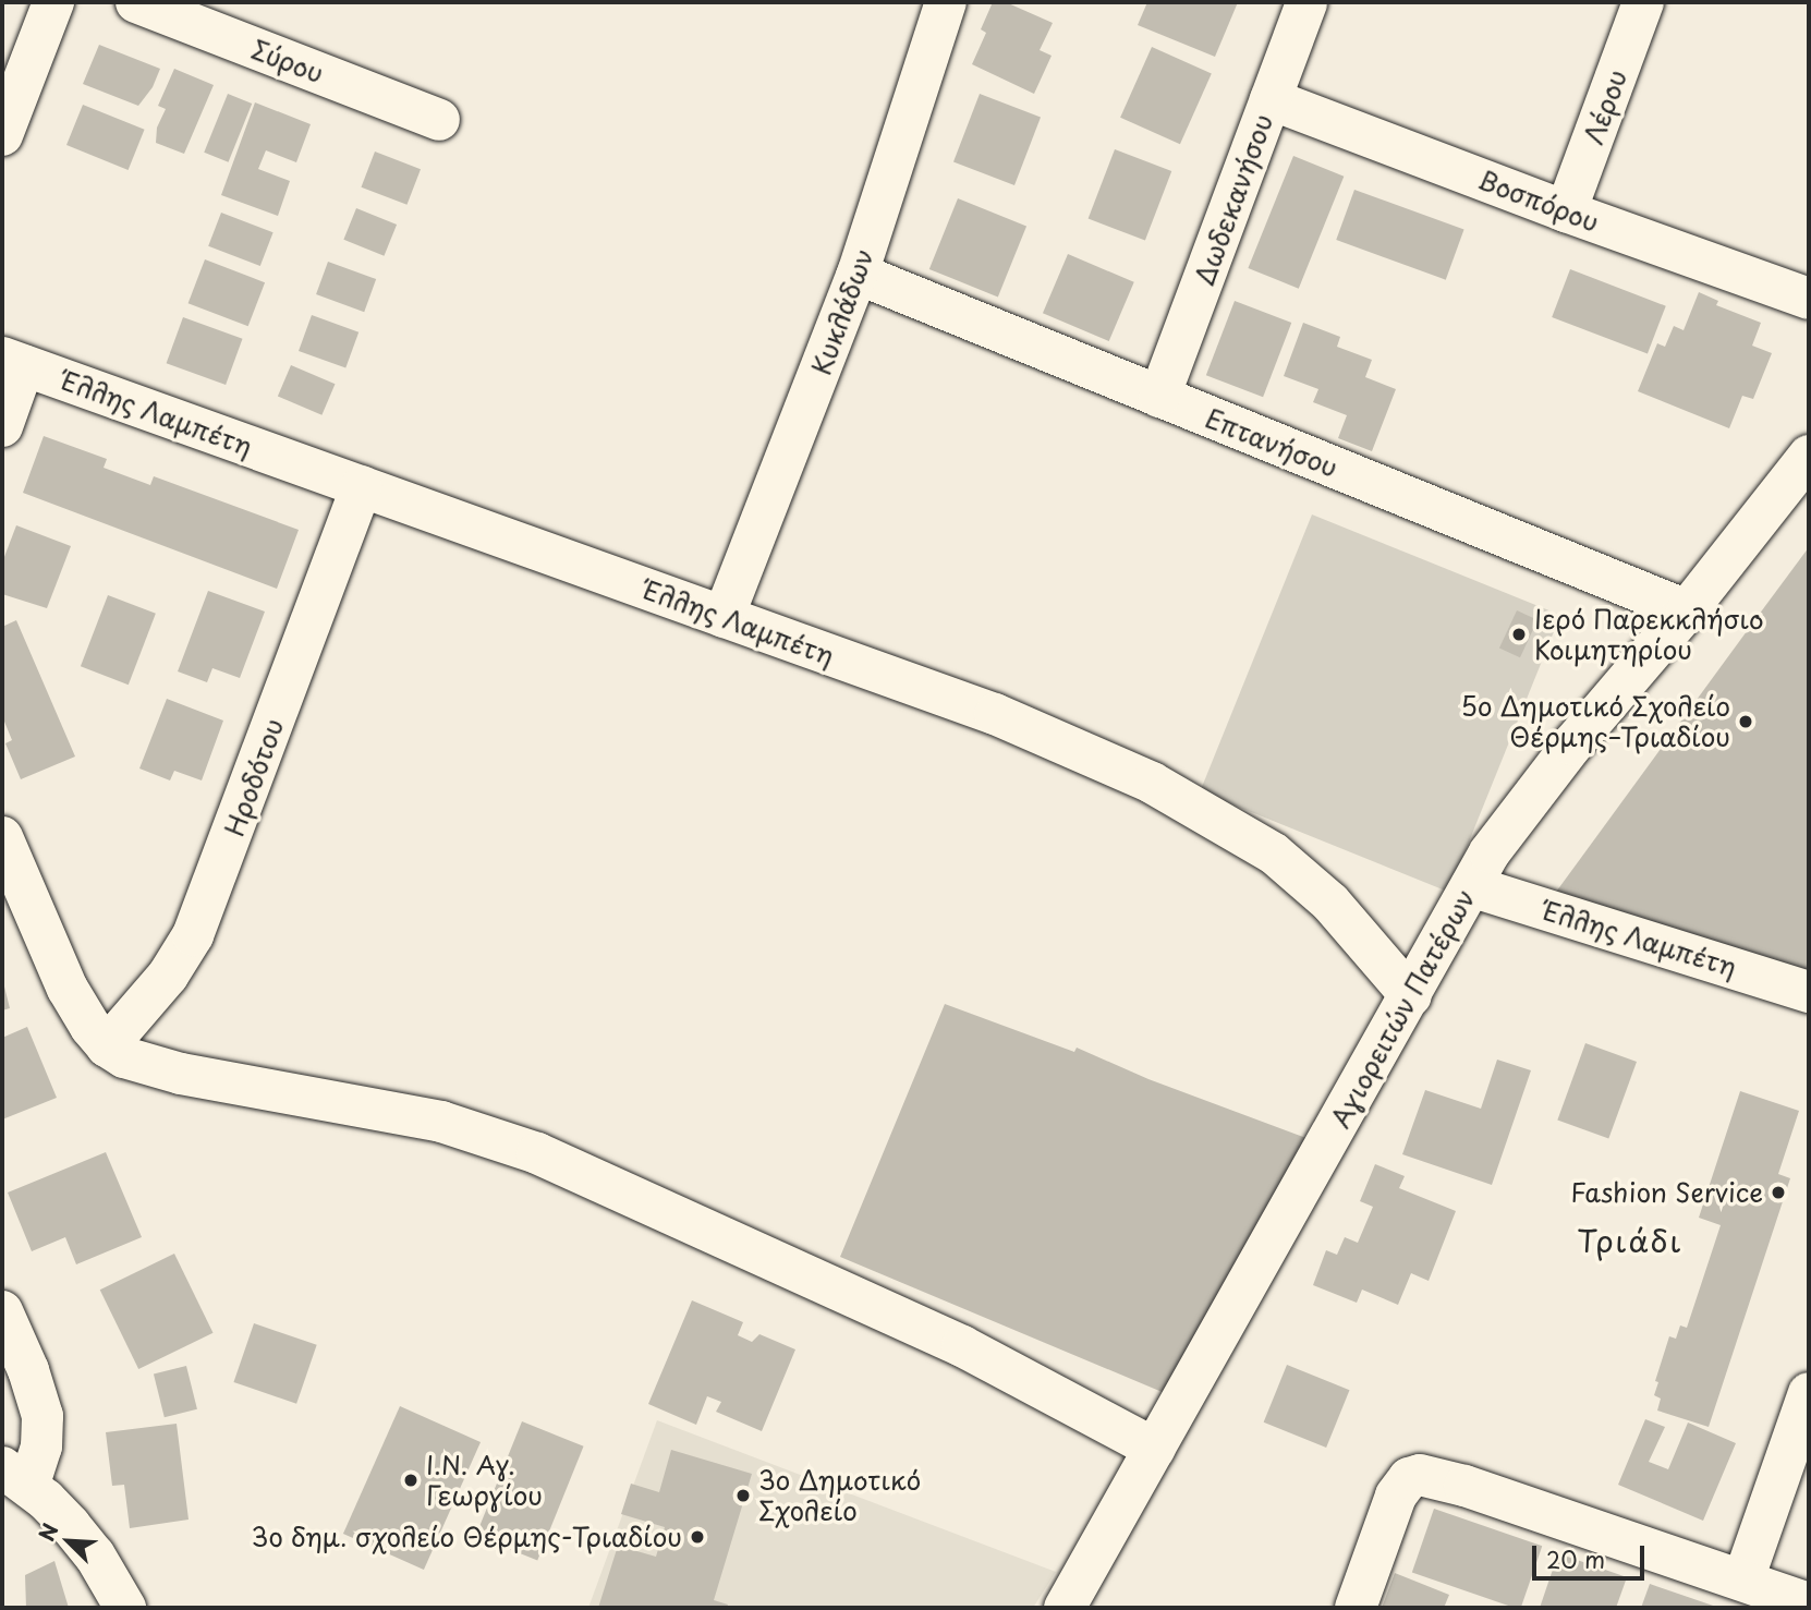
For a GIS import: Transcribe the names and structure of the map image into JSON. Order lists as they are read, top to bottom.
{
  "streets": {
    "street": [
      "Σύρου",
      "Λέρου",
      "Δωδεκανήσου",
      "Βοσπόρου",
      "Κυκλάδων",
      "Έλλης Λαμπέτη",
      "Επτανήσου",
      "Ηροδότου",
      "Αγιορειτών Πατέρων"
    ]
  },
  "crossings": [
    ["Λέρου", "Βοσπόρου"],
    ["Δωδεκανήσου", "Βοσπόρου"],
    ["Δωδεκανήσου", "Επτανήσου"],
    ["Κυκλάδων", "Έλλης Λαμπέτη"],
    ["Κυκλάδων", "Επτανήσου"],
    ["Έλλης Λαμπέτη", "Ηροδότου"],
    ["Έλλης Λαμπέτη", "Αγιορειτών Πατέρων"],
    ["Επτανήσου", "Αγιορειτών Πατέρων"]
  ],
  "districts": ["Τριάδι"],
  "places": [
    "Ιερό Παρεκκλήσιο Κοιμητηρίου",
    "5ο Δημοτικό Σχολείο Θέρμης–Τριαδίου",
    "Fashion Service",
    "Ι.Ν. Αγ. Γεωργίου",
    "3ο Δημοτικό Σχολείο",
    "3ο δημ. σχολείο Θέρμης-Τριαδίου"
  ],
  "scale_bar": "20 m",
  "north": "top left"
}
